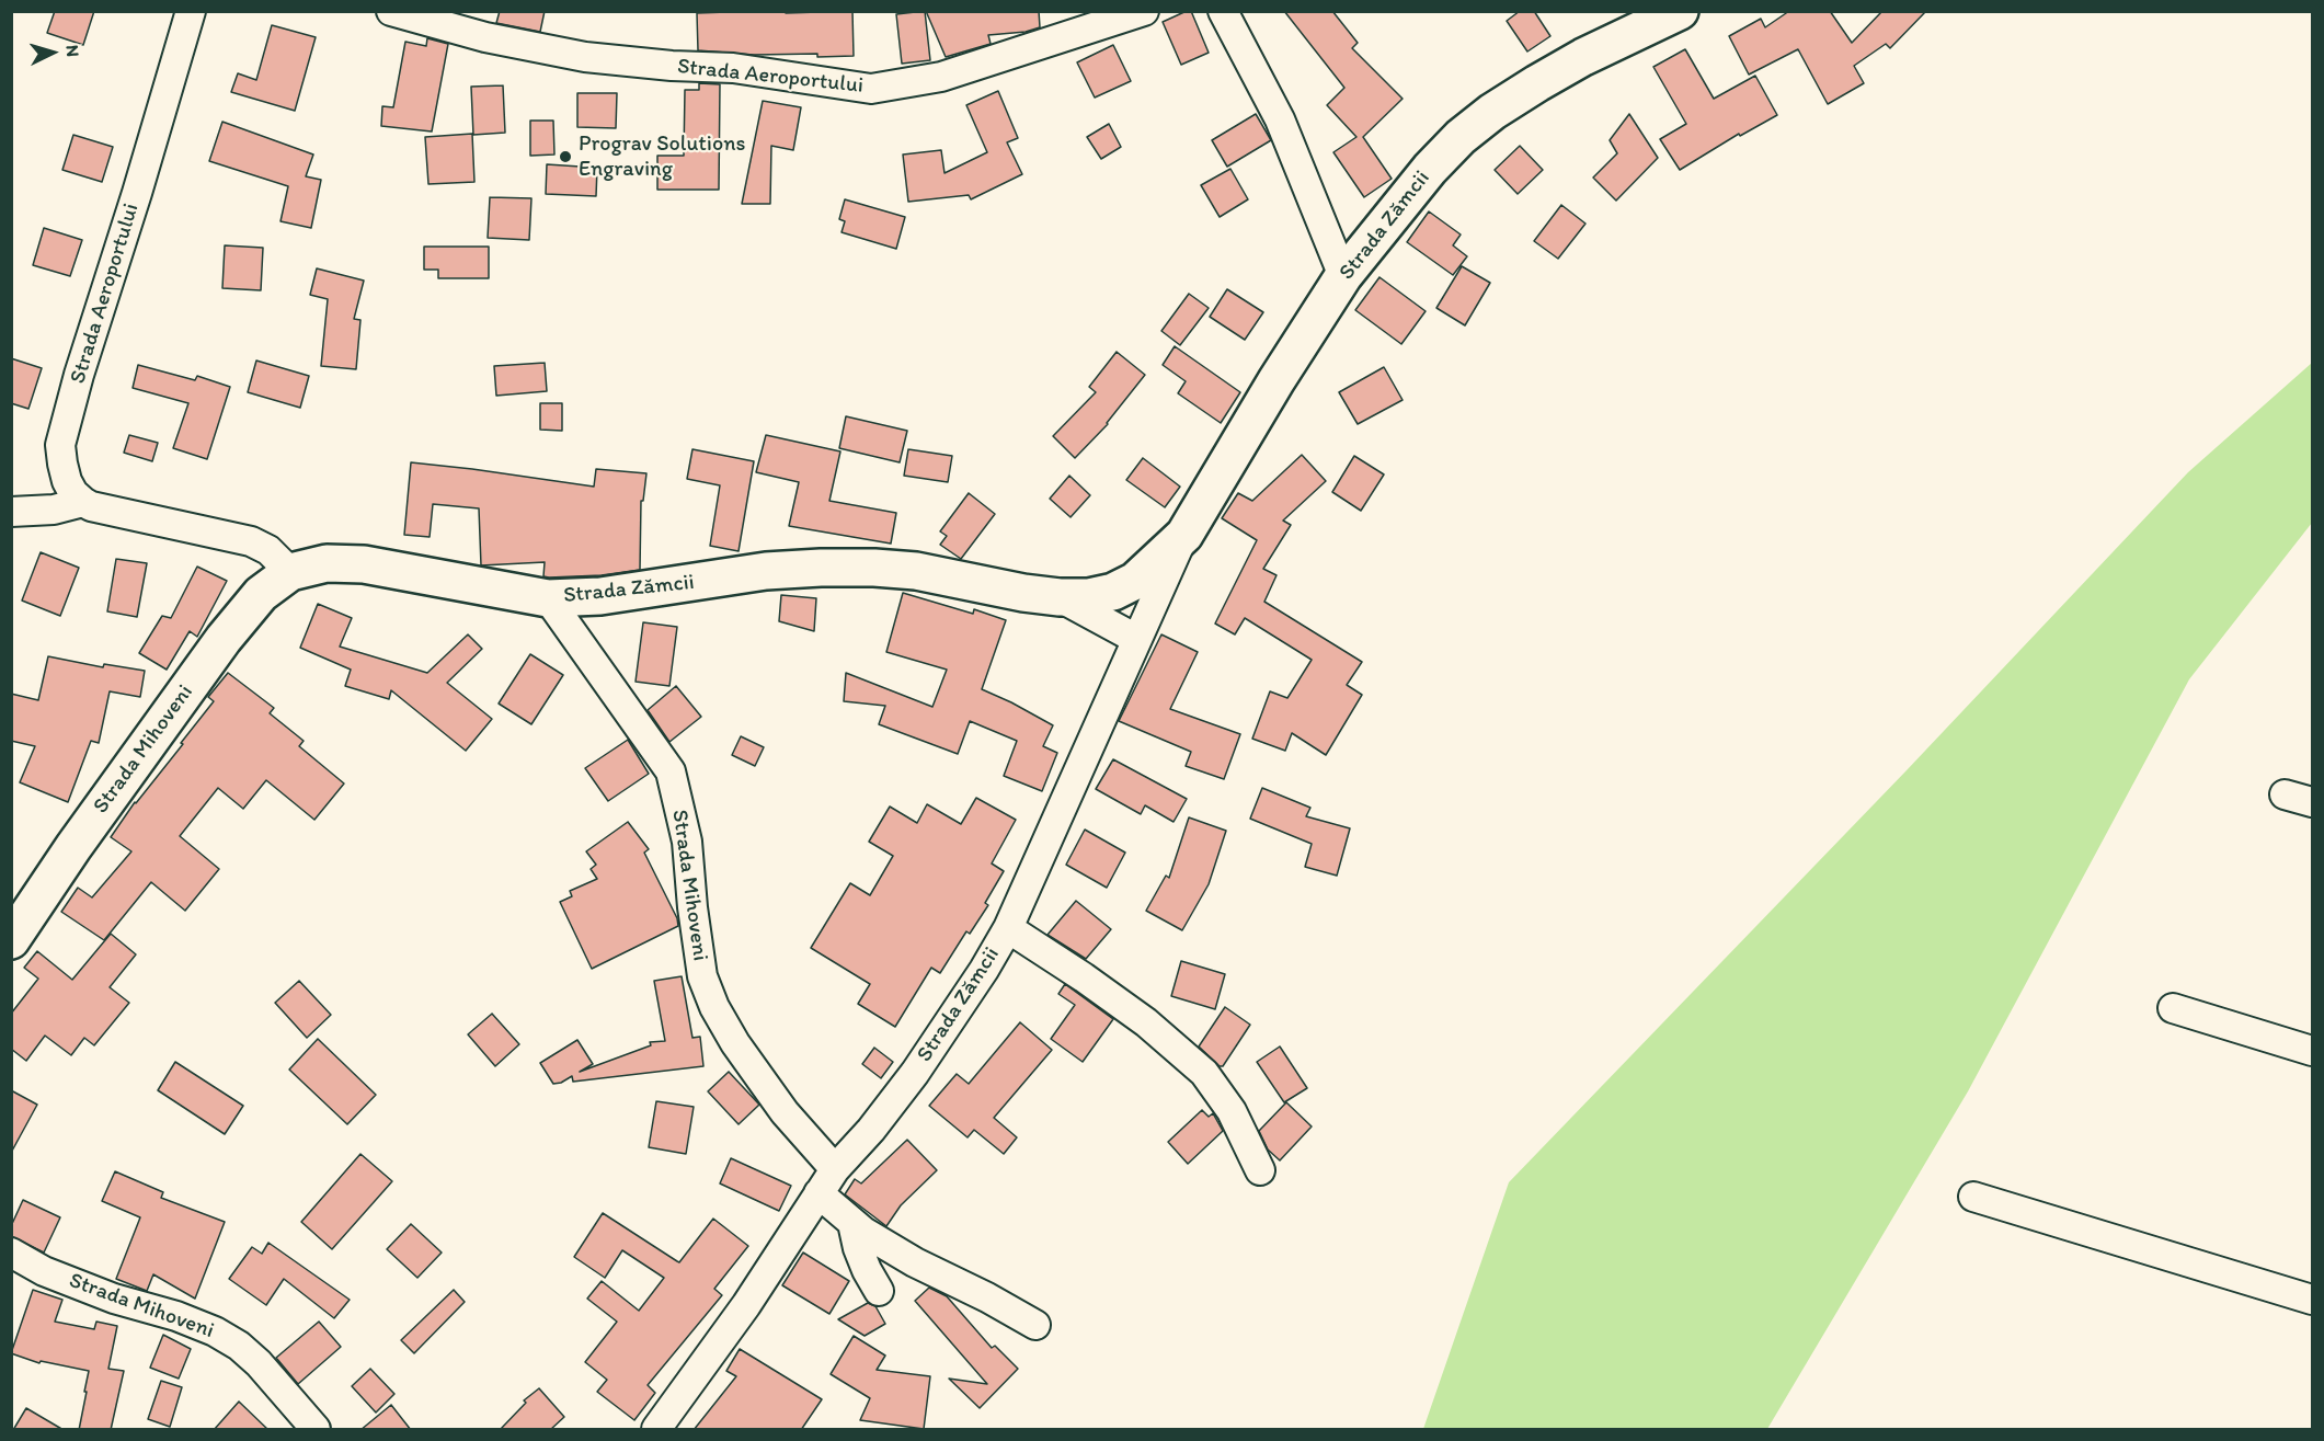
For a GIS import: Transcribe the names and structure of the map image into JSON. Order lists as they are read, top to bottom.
{
  "streets": {
    "main road": ["Strada Zămcii", "Strada Mihoveni"],
    "street": ["Strada Aeroportului"]
  },
  "crossings": [
    ["Strada Zămcii", "Strada Mihoveni"]
  ],
  "places": ["Prograv Solutions Engraving"],
  "north": "right"
}
